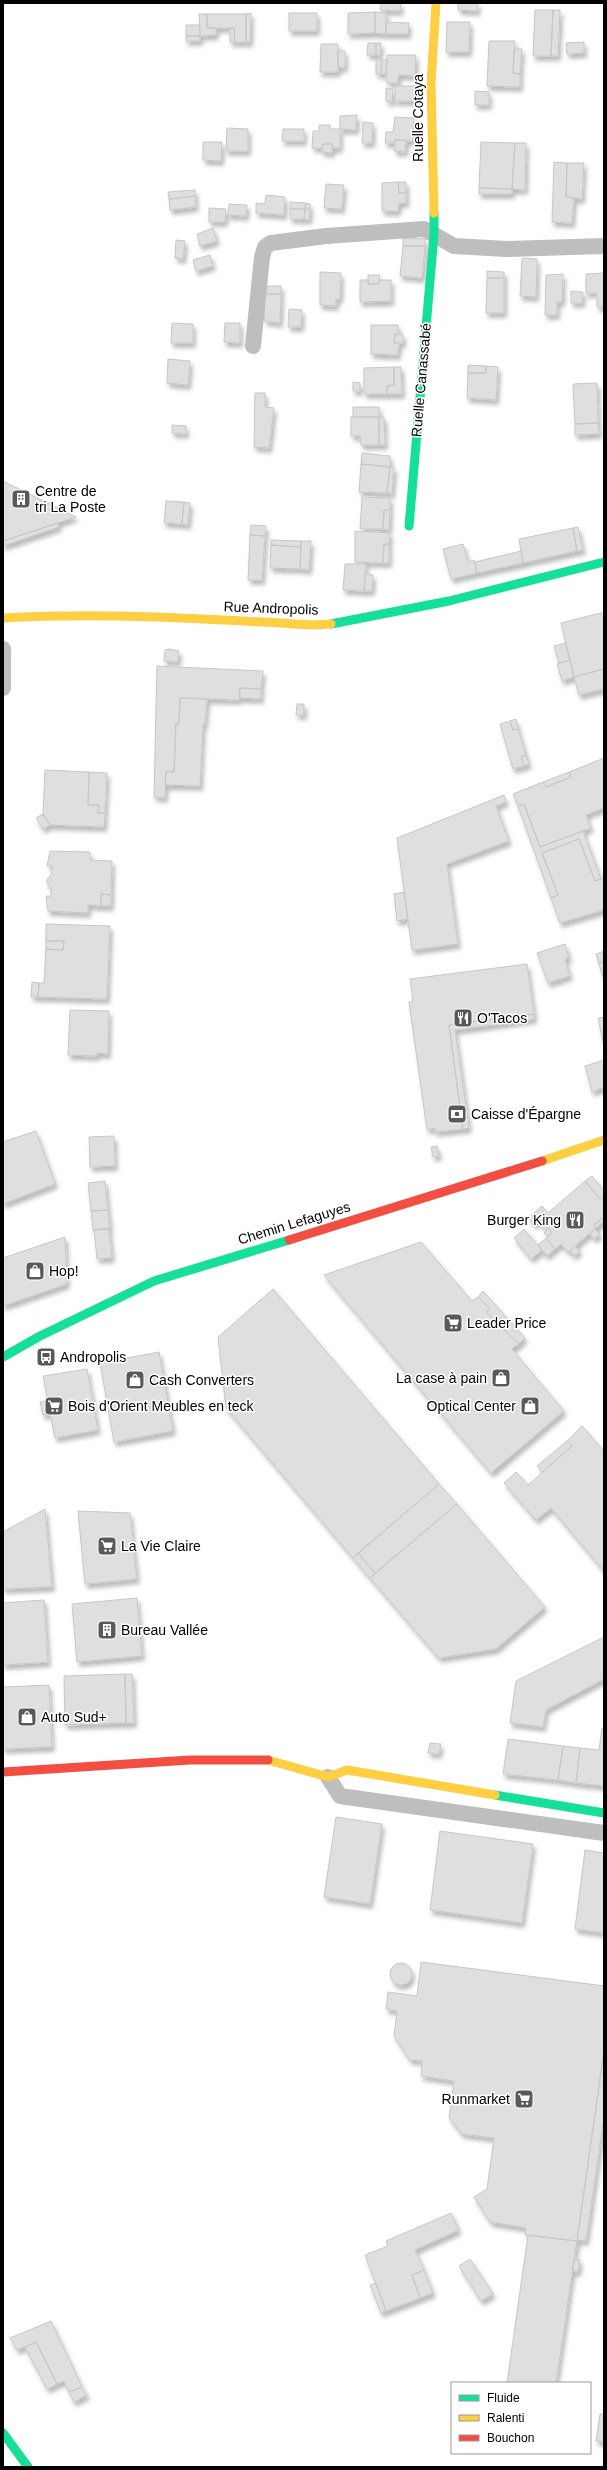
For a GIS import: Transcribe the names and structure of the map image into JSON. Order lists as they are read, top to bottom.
{
  "streets": {
    "street": [
      "Ruelle Cotaya",
      "Ruelle Canassabé",
      "Rue Andropolis",
      "Chemin Lefaguyes"
    ]
  },
  "crossings": [
    ["Ruelle Cotaya", "Ruelle Canassabé"]
  ],
  "places": {
    "building": ["Centre de tri La Poste", "Bureau Vallée"],
    "restaurant": ["O'Tacos", "Burger King"],
    "bank": ["Caisse d'Épargne"],
    "shop": [
      "Hop!",
      "La case à pain",
      "Cash Converters",
      "Optical Center",
      "Auto Sud+"
    ],
    "supermarket": [
      "Leader Price",
      "Bois d'Orient Meubles en teck",
      "La Vie Claire",
      "Runmarket"
    ],
    "bus stop": ["Andropolis"]
  },
  "legend": ["Fluide", "Ralenti", "Bouchon"]
}
